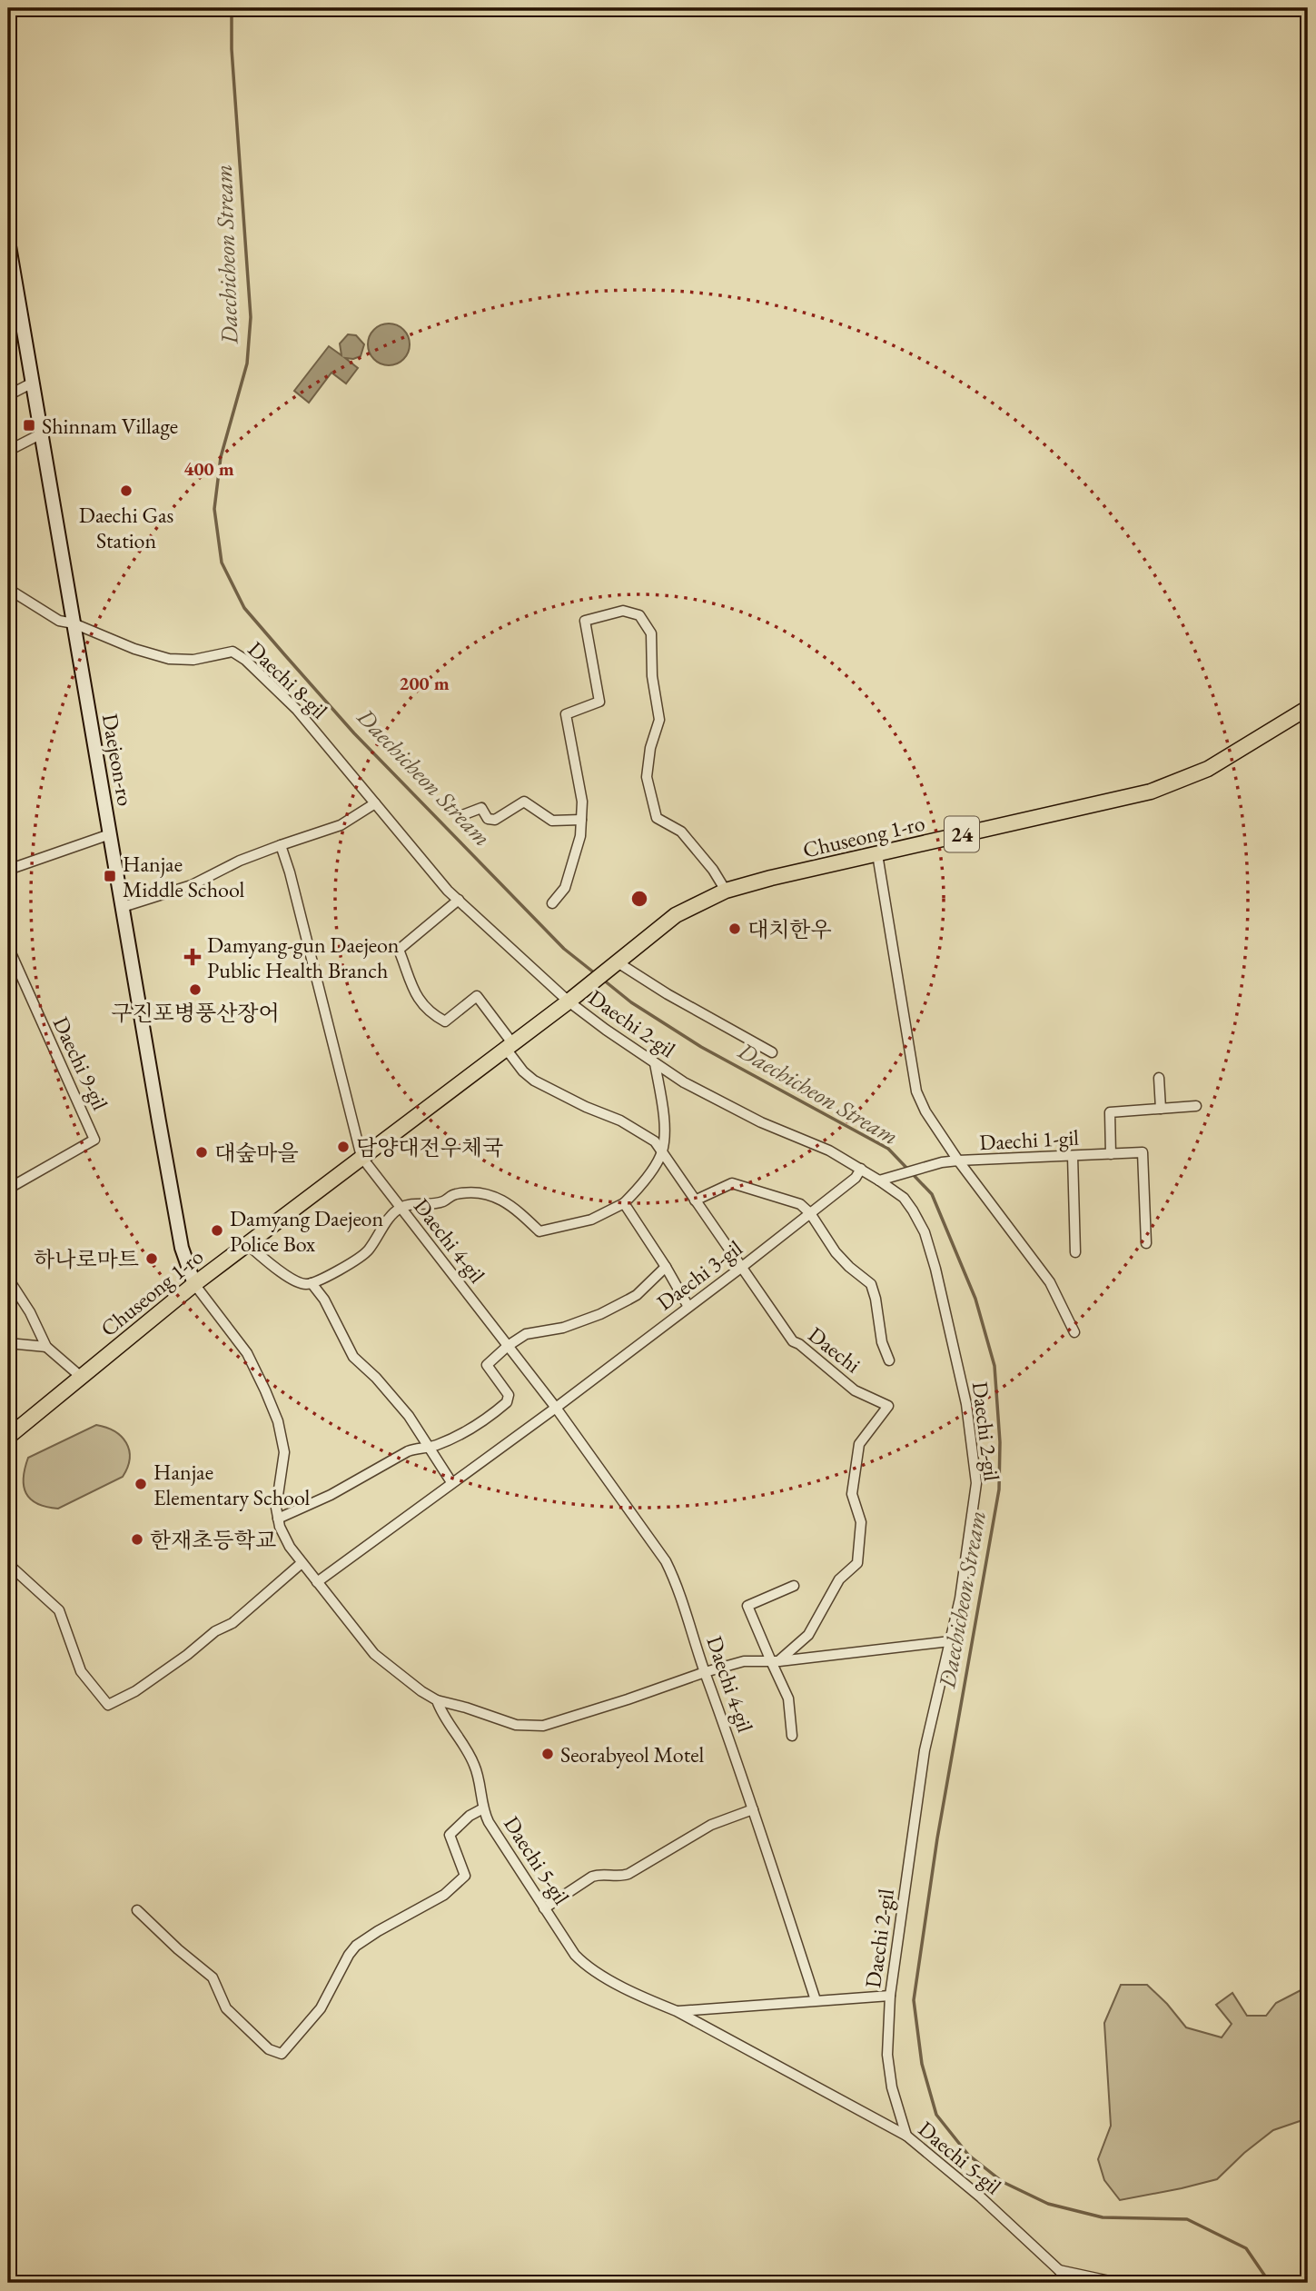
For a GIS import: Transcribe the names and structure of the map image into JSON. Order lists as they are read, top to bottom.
{
  "streets": {
    "main road": ["24", "Chuseong 1-ro"],
    "street": [
      "Daechi 8-gil",
      "Daejeon-ro",
      "Daechi 2-gil",
      "Daechi 9-gil",
      "Daechi 1-gil",
      "Daechi 4-gil",
      "Daechi 3-gil",
      "Daechi",
      "Daechi 5-gil"
    ]
  },
  "crossings": [
    ["Daechi 8-gil", "Daejeon-ro"],
    ["Daechi 8-gil", "24"],
    ["Daechi 8-gil", "Chuseong 1-ro"],
    ["Daechi 8-gil", "Daechi 2-gil"],
    ["Daechi 8-gil", "Daechi"],
    ["Daejeon-ro", "Chuseong 1-ro"],
    ["Daejeon-ro", "Daechi 5-gil"],
    ["24", "Chuseong 1-ro"],
    ["24", "Daechi 2-gil"],
    ["Chuseong 1-ro", "Daechi 2-gil"],
    ["Chuseong 1-ro", "Daechi 1-gil"],
    ["Chuseong 1-ro", "Daechi 4-gil"],
    ["Chuseong 1-ro", "Daechi"],
    ["Chuseong 1-ro", "Daechi 5-gil"],
    ["Daechi 2-gil", "Daechi 3-gil"],
    ["Daechi 2-gil", "Daechi 5-gil"],
    ["Daechi 4-gil", "Daechi 3-gil"],
    ["Daechi 3-gil", "Daechi"]
  ],
  "water": ["Daechicheon Stream"],
  "places": {
    "transit": ["Shinnam Village", "Hanjae Middle School"],
    "other": [
      "Daechi Gas Station",
      "대치한우",
      "구진포병풍산장어",
      "담양대전우체국",
      "대숲마을",
      "Damyang Daejeon Police Box",
      "하나로마트",
      "Hanjae Elementary School",
      "한재초등학교",
      "Seorabyeol Motel"
    ],
    "health": ["Damyang-gun Daejeon Public Health Branch"]
  },
  "rings": ["400 m", "200 m"]
}
